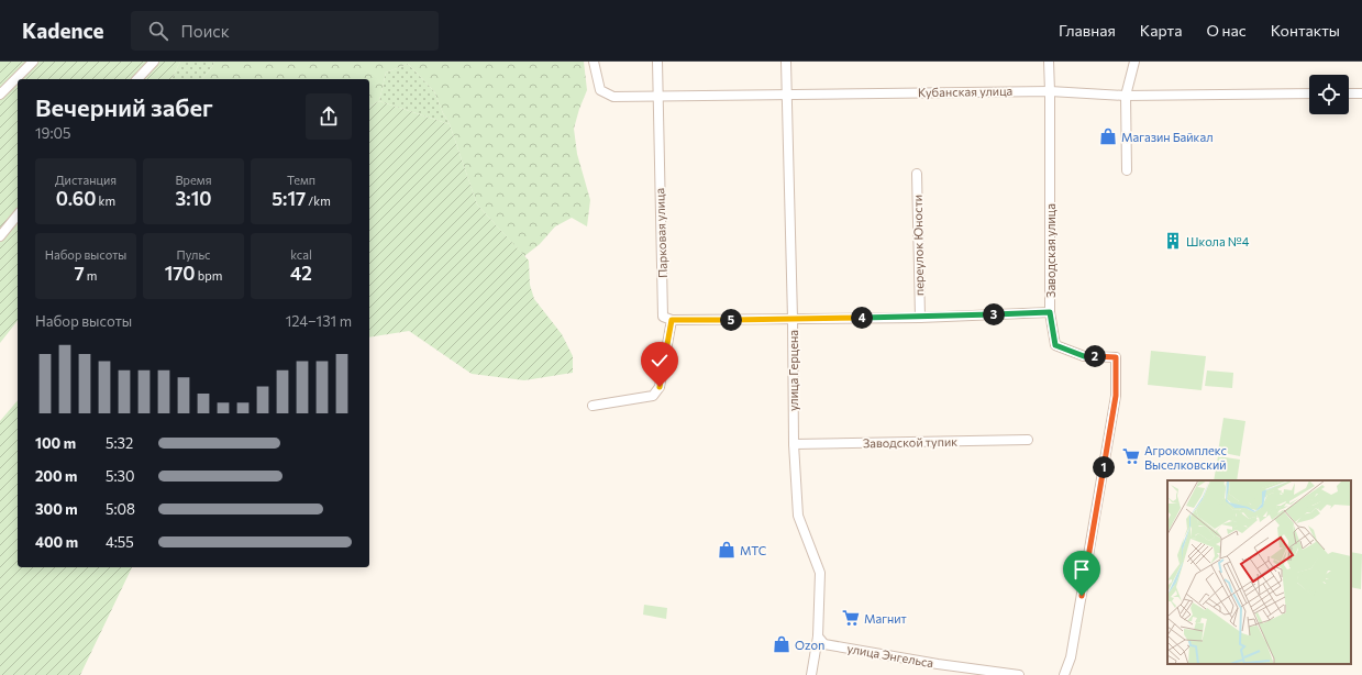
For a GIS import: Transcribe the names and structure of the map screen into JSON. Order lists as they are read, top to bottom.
{
  "streets": {
    "street": [
      "Кубанская улица",
      "Парковая улица",
      "переулок Юности",
      "Заводская улица",
      "улица Герцена",
      "Заводской тупик",
      "улица Энгельса"
    ]
  },
  "crossings": [
    ["Кубанская улица", "Парковая улица"],
    ["Кубанская улица", "Заводская улица"],
    ["Кубанская улица", "улица Герцена"],
    ["улица Герцена", "Заводской тупик"],
    ["улица Герцена", "улица Энгельса"]
  ],
  "places": {
    "shop": ["Магазин Байкал", "МТС", "Ozon"],
    "building": ["Школа №4"],
    "supermarket": ["Агрокомплекс Выселковский", "Магнит"]
  },
  "page": {
    "header": "Kadence",
    "search": "Поиск",
    "nav": [
      "Главная",
      "Карта",
      "О нас",
      "Контакты"
    ],
    "heading": ["Вечерний забег", "19:05"],
    "stats": [
      ["Дистанция", "0.60 km"],
      ["Время", "3:10"],
      ["Темп", "5:17 /km"],
      ["Набор высоты", "7 m"],
      ["Пульс", "170 bpm"],
      ["kcal", "42"]
    ],
    "pins": [
      "3",
      "4",
      "5",
      "2",
      "1"
    ],
    "chart": ["Набор высоты", "124–131 m"],
    "list": [
      {
        "name": "100 m",
        "note": "5:32"
      },
      {
        "name": "200 m",
        "note": "5:30"
      },
      {
        "name": "300 m",
        "note": "5:08"
      },
      {
        "name": "400 m",
        "note": "4:55"
      }
    ]
  }
}
